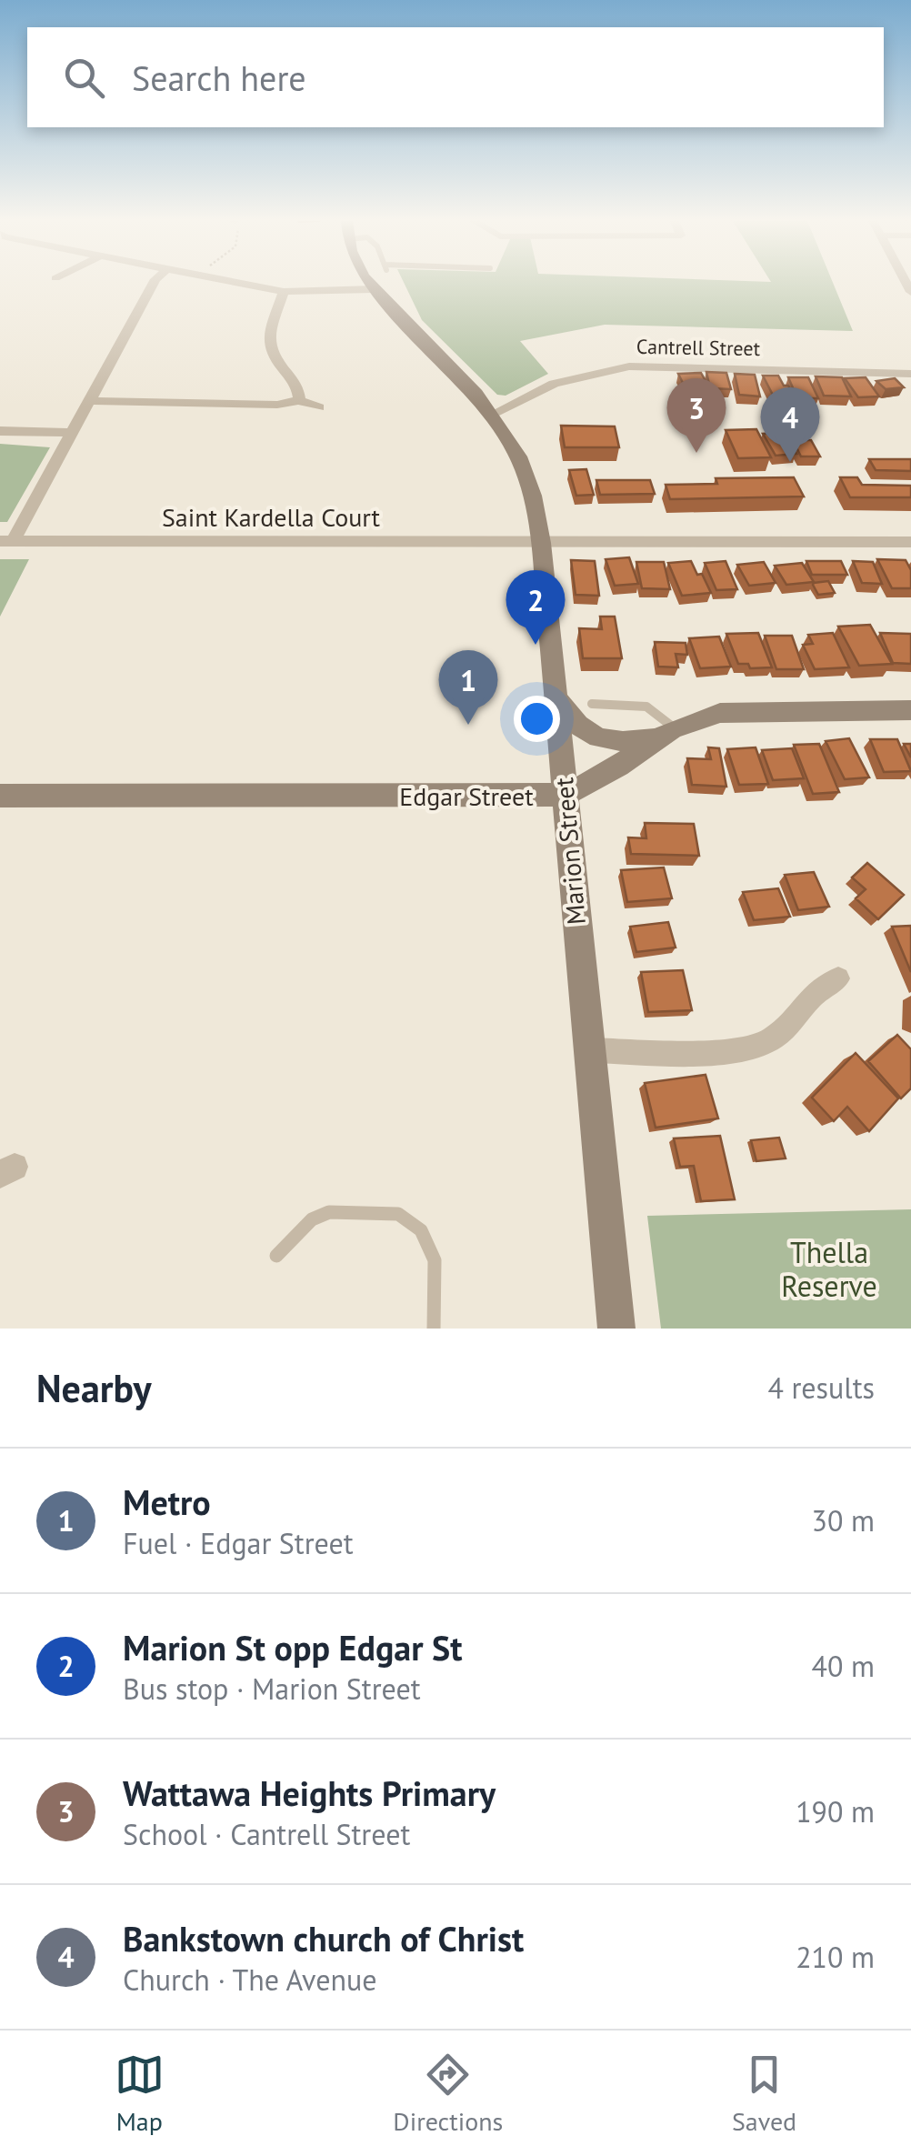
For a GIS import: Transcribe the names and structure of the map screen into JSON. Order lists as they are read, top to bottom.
{
  "streets": {
    "main road": ["Edgar Street", "Marion Street"],
    "street": ["Cantrell Street", "Saint Kardella Court"]
  },
  "crossings": [
    ["Cantrell Street", "Marion Street"],
    ["Saint Kardella Court", "Marion Street"],
    ["Edgar Street", "Marion Street"]
  ],
  "parks": ["Thella Reserve"],
  "page": {
    "search": "Search here",
    "pins": [
      "3",
      "4",
      "2",
      "1"
    ],
    "heading": ["Nearby", "4 results"],
    "list": [
      {
        "mark": "1",
        "name": "Metro",
        "note": "Fuel · Edgar Street",
        "value": "30 m"
      },
      {
        "mark": "2",
        "name": "Marion St opp Edgar St",
        "note": "Bus stop · Marion Street",
        "value": "40 m"
      },
      {
        "mark": "3",
        "name": "Wattawa Heights Primary",
        "note": "School · Cantrell Street",
        "value": "190 m"
      },
      {
        "mark": "4",
        "name": "Bankstown church of Christ",
        "note": "Church · The Avenue",
        "value": "210 m"
      }
    ],
    "nav": ["Map", "Directions", "Saved"]
  }
}
